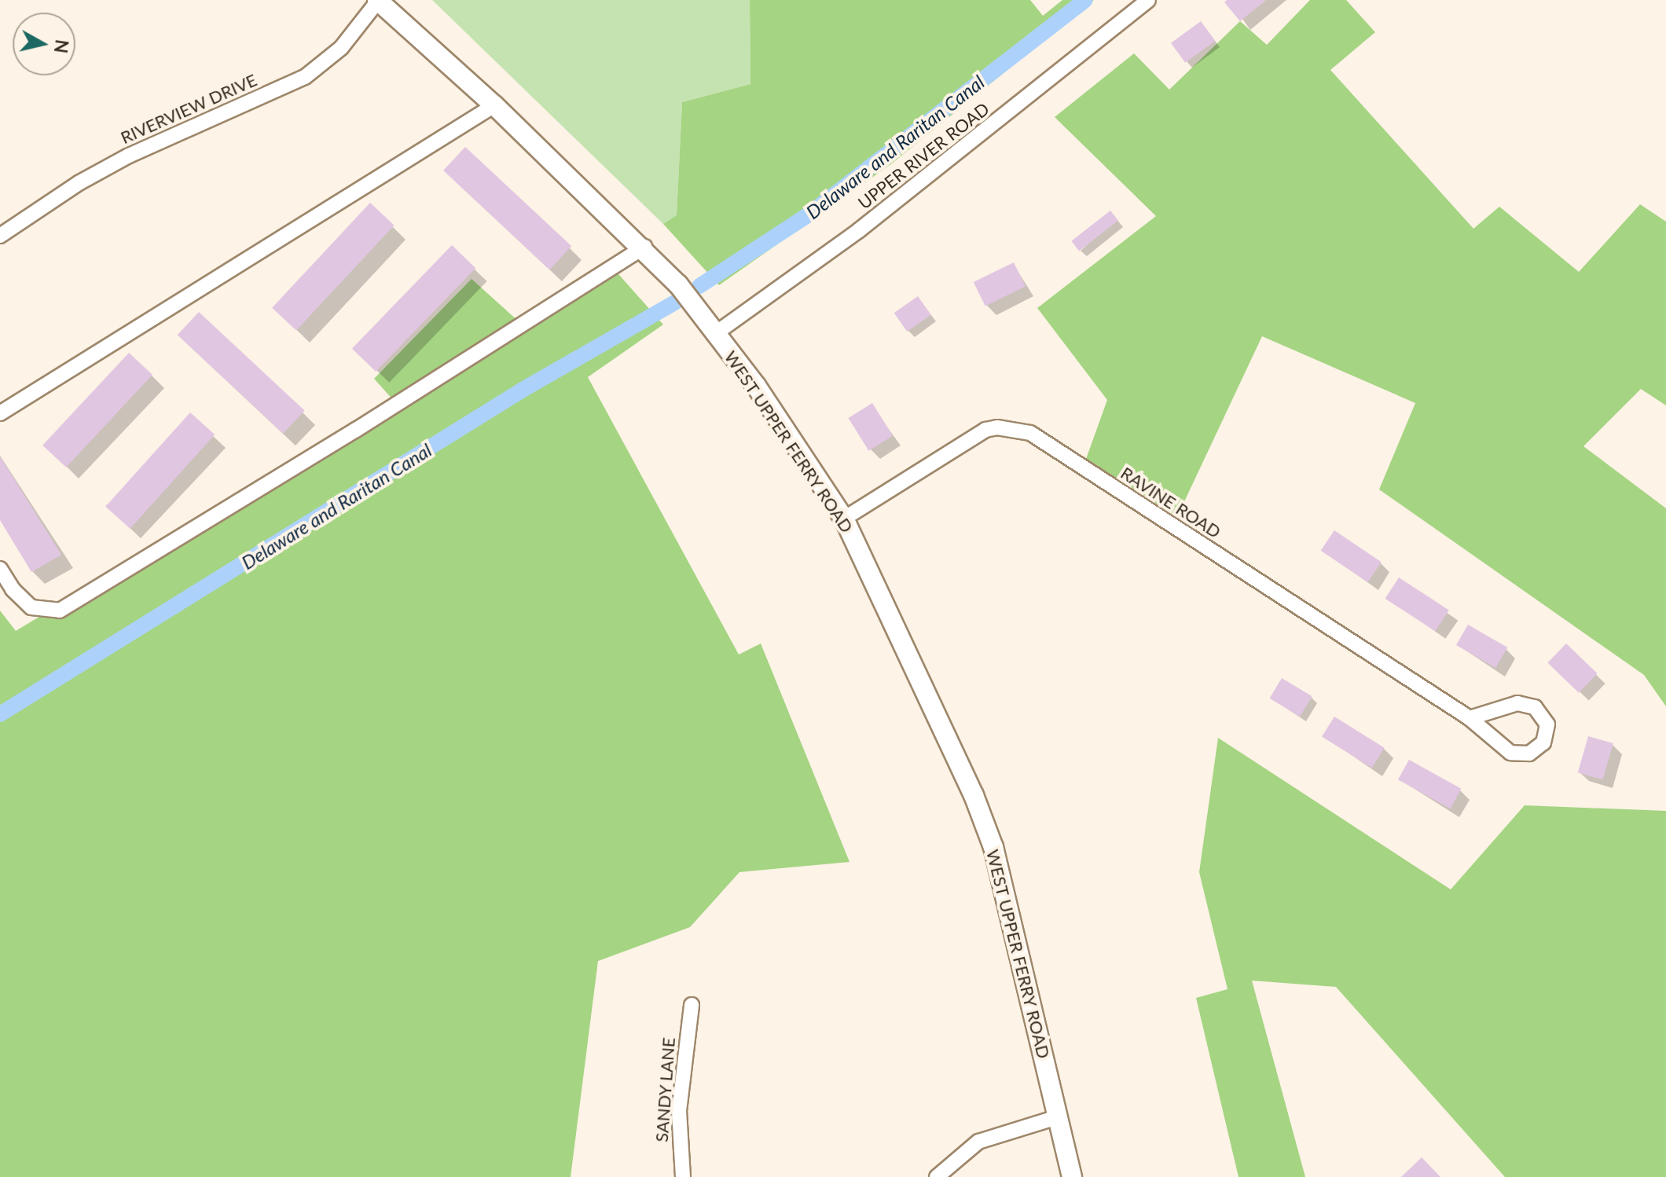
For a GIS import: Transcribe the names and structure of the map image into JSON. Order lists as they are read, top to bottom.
{
  "streets": {
    "main road": ["WEST UPPER FERRY ROAD"],
    "street": [
      "RIVERVIEW DRIVE",
      "UPPER RIVER ROAD",
      "RAVINE ROAD",
      "SANDY LANE"
    ]
  },
  "crossings": [
    ["RIVERVIEW DRIVE", "WEST UPPER FERRY ROAD"],
    ["UPPER RIVER ROAD", "WEST UPPER FERRY ROAD"],
    ["WEST UPPER FERRY ROAD", "RAVINE ROAD"]
  ],
  "water": ["Delaware and Raritan Canal"],
  "north": "right"
}
